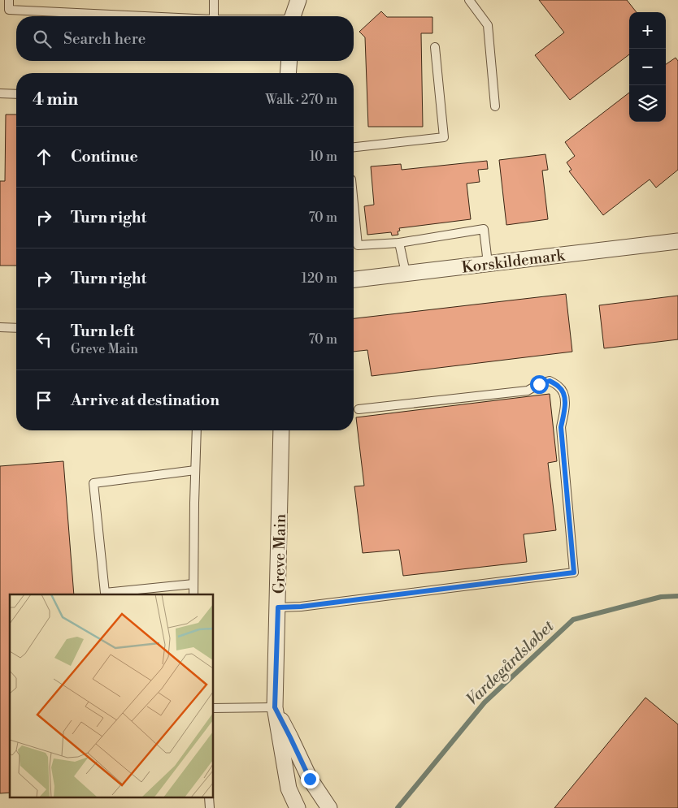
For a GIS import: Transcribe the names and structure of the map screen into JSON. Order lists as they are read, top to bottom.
{
  "streets": {
    "street": ["Korskildemark", "Greve Main"]
  },
  "water": ["Vardegårdsløbet"],
  "page": {
    "map_buttons": ["+", "−"],
    "search": "Search here",
    "heading": ["4 min", "Walk · 270 m"],
    "list": [
      ["Continue", "10 m"],
      ["Turn right", "70 m"],
      ["Turn right", "120 m"],
      ["Turn left", "Greve Main", "70 m"],
      "Arrive at destination"
    ]
  }
}
